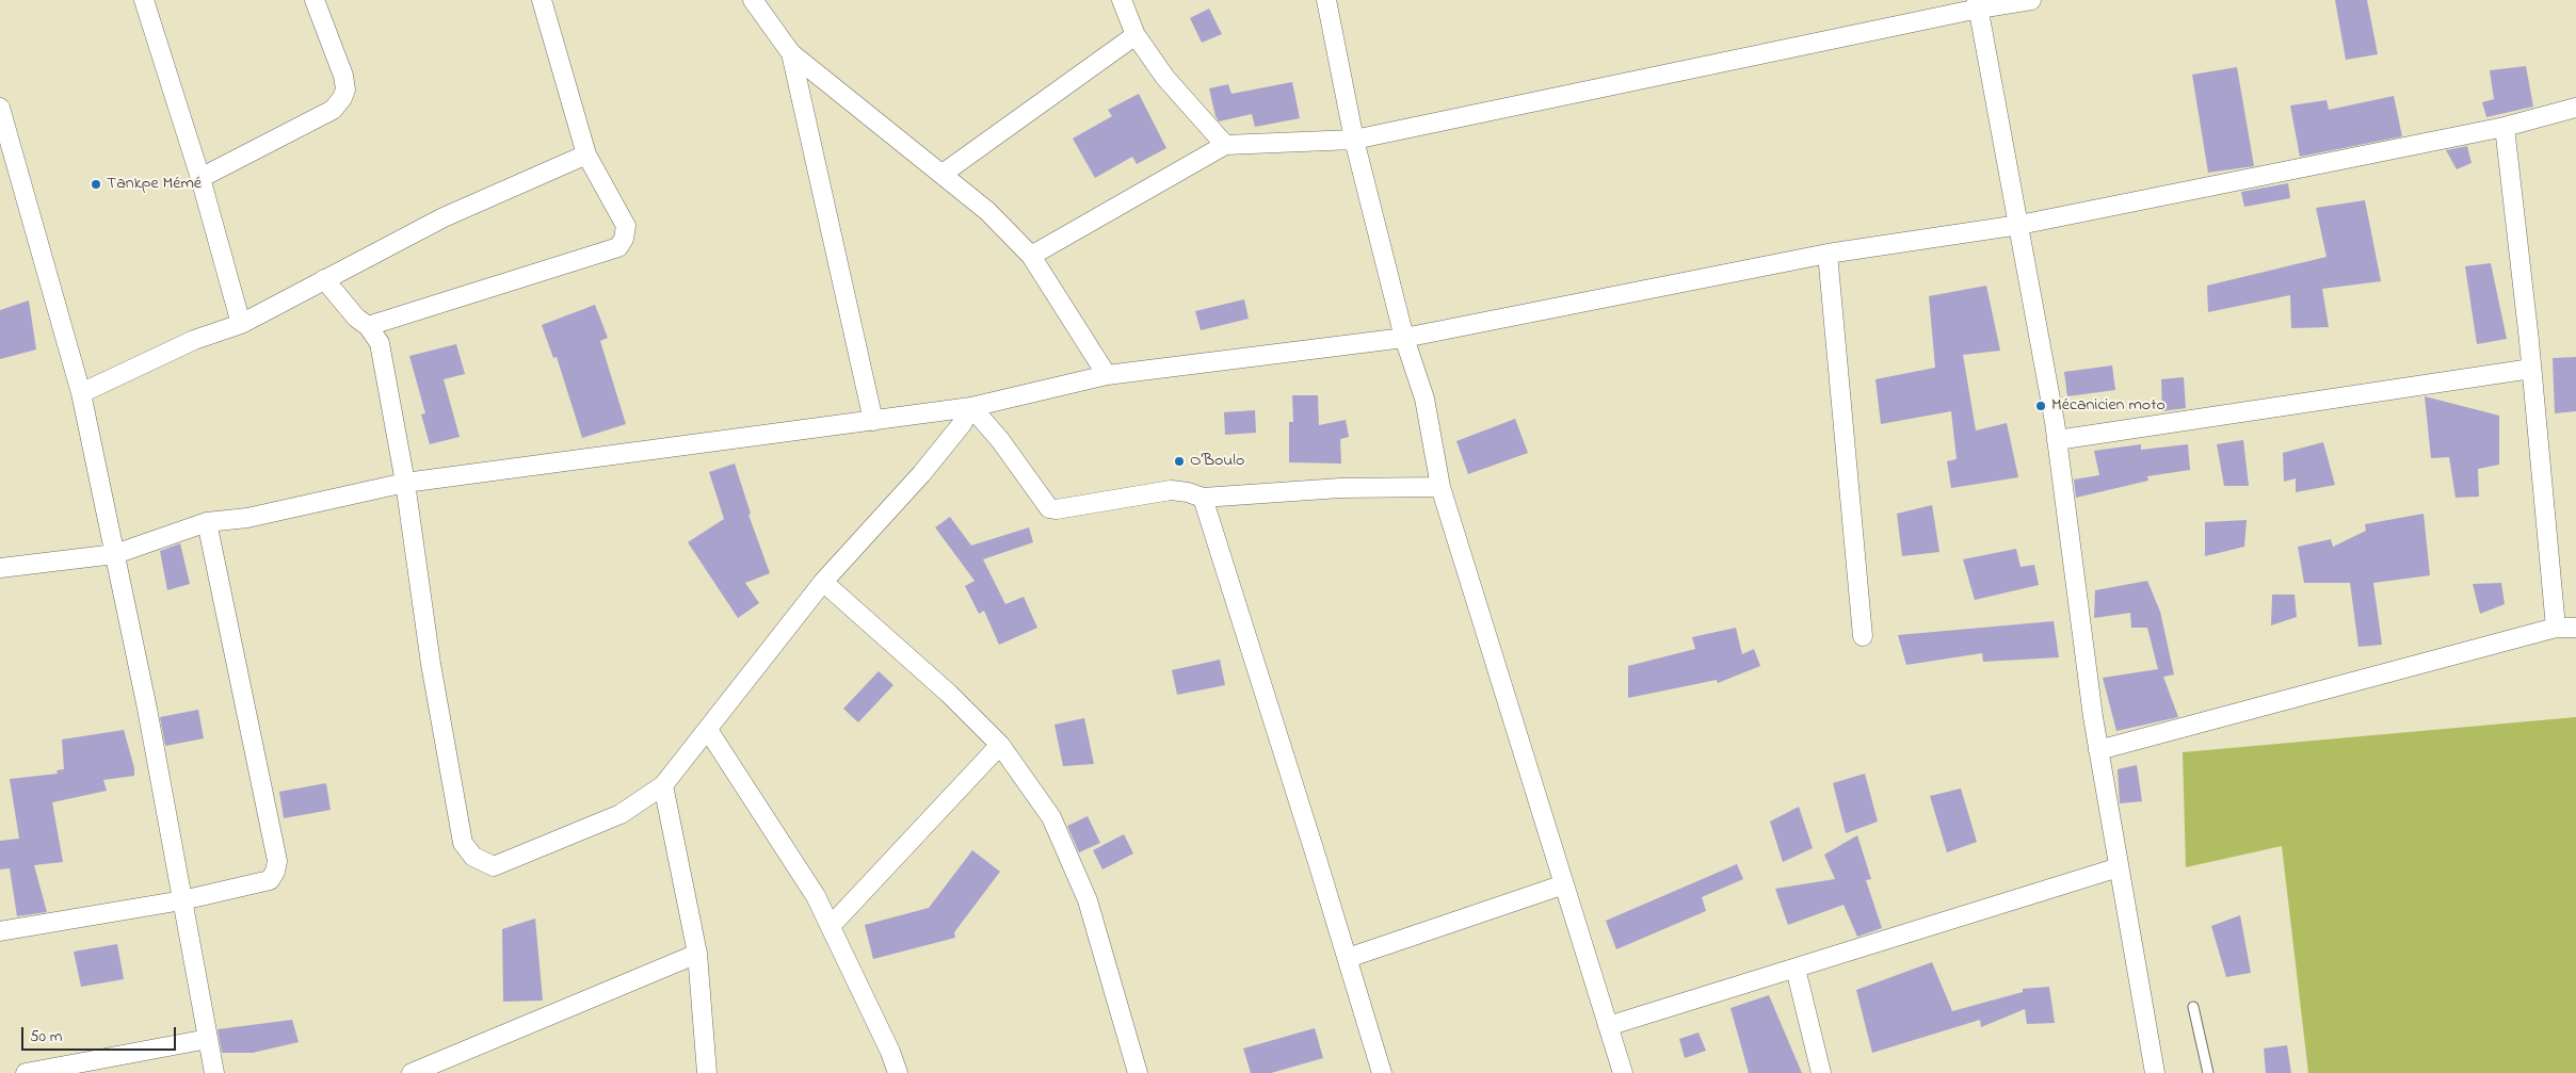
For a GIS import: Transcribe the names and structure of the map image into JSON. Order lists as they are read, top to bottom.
{
  "places": ["Tankpe Mémé", "Mécanicien moto", "O'Boulo"],
  "scale_bar": "50 m"
}
